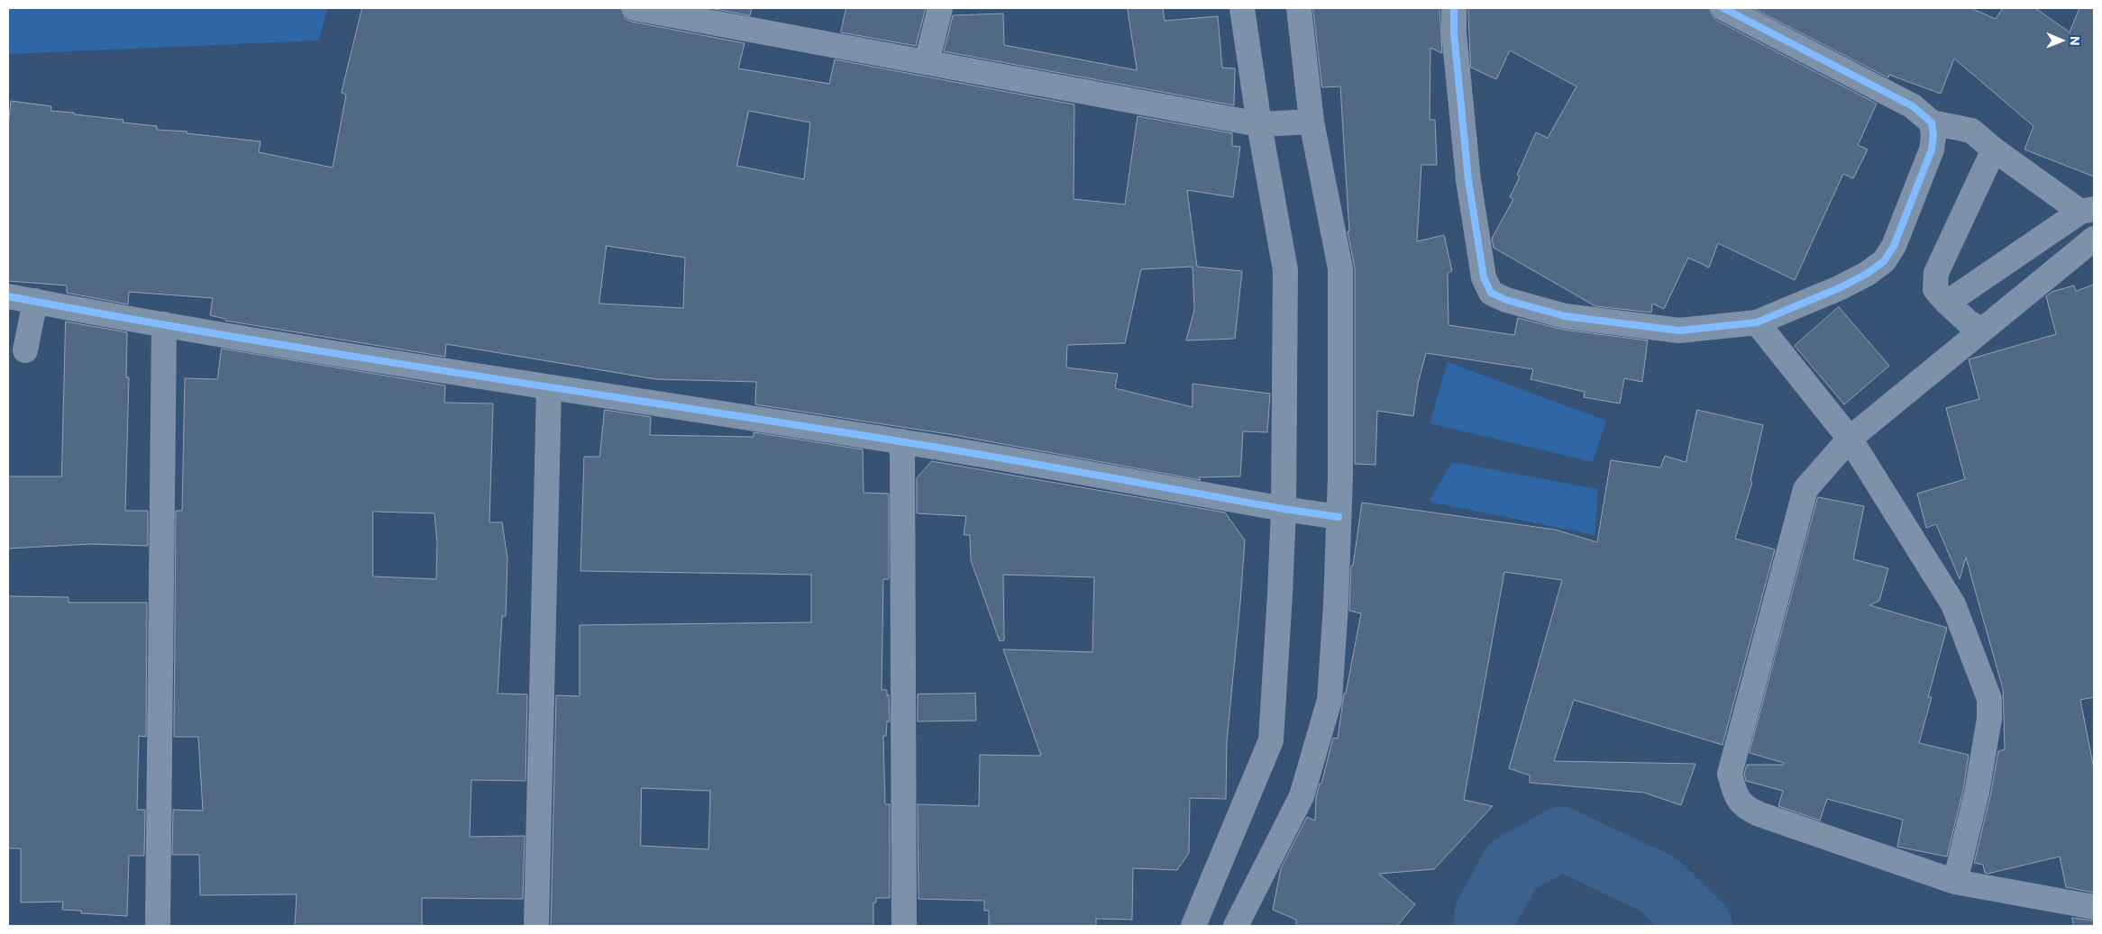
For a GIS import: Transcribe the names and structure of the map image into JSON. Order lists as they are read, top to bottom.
{
  "north": "right"
}
